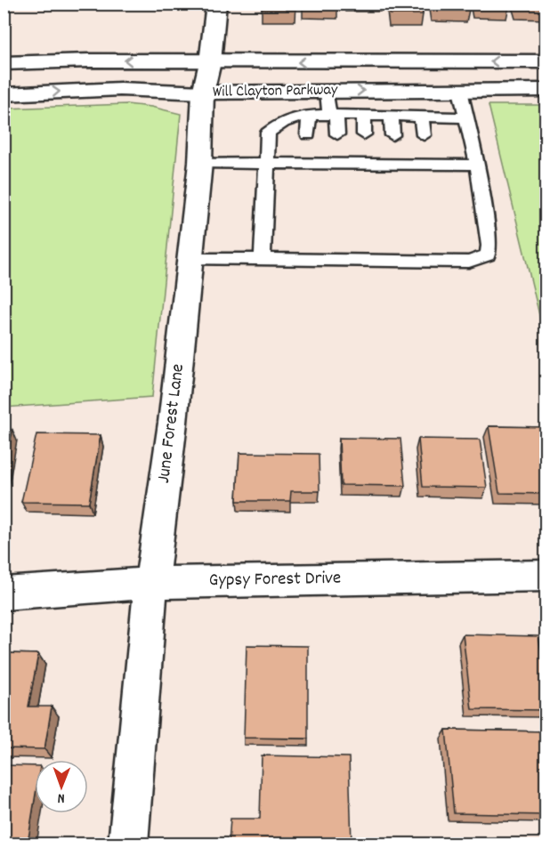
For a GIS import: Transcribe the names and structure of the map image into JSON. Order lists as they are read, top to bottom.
{
  "streets": {
    "street": ["Will Clayton Parkway", "June Forest Lane", "Gypsy Forest Drive"]
  },
  "crossings": [
    ["Will Clayton Parkway", "June Forest Lane"],
    ["June Forest Lane", "Gypsy Forest Drive"]
  ],
  "north": "bottom"
}
